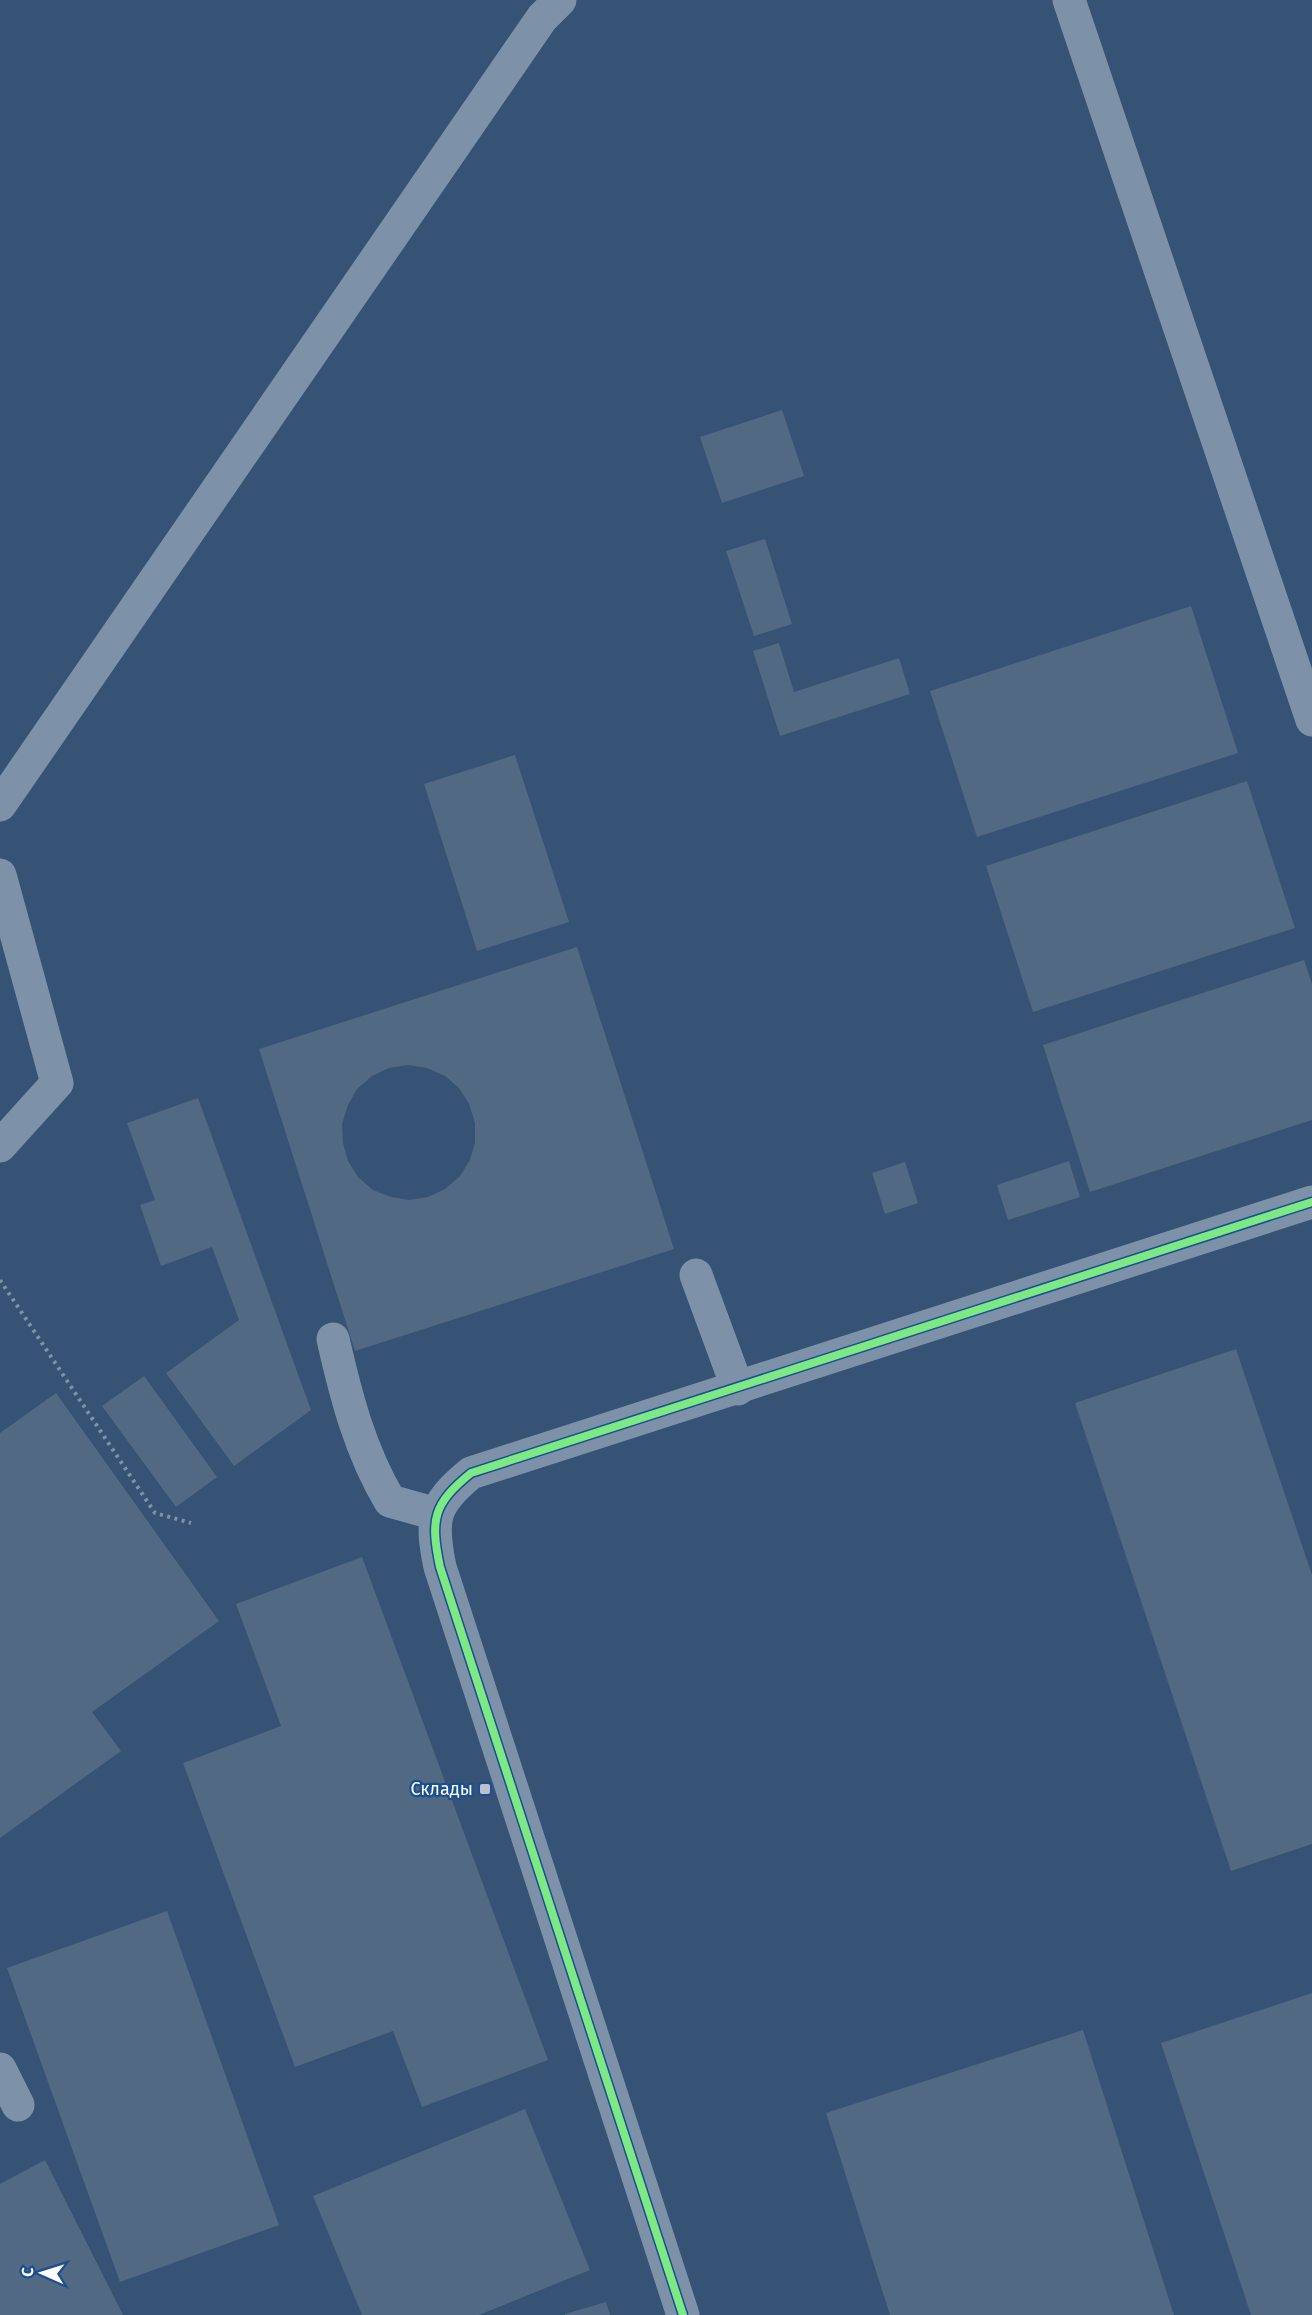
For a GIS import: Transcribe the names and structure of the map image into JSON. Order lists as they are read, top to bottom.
{
  "places": {
    "transit": ["Склады"]
  },
  "north": "left"
}
